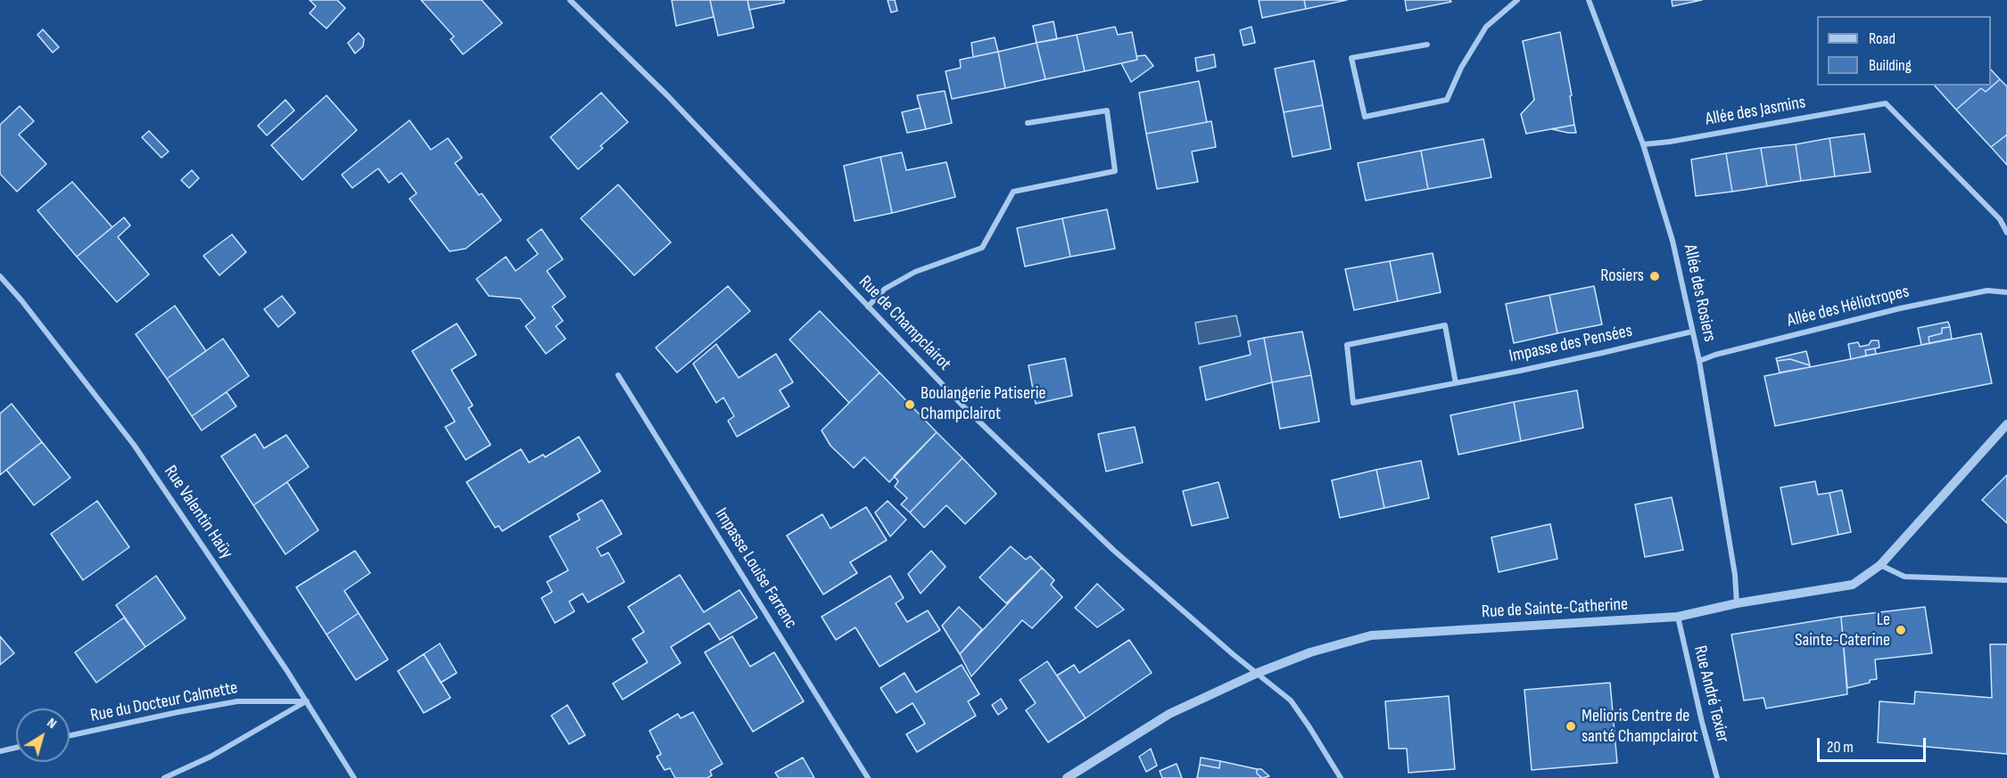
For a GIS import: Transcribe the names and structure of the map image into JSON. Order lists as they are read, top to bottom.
{
  "streets": {
    "street": [
      "Allée des Jasmins",
      "Allée des Rosiers",
      "Allée des Héliotropes",
      "Rue de Champclairot",
      "Impasse des Pensées",
      "Rue Valentin Haüy",
      "Impasse Louise Farrenc",
      "Rue de Sainte-Catherine",
      "Rue André Texier",
      "Rue du Docteur Calmette"
    ]
  },
  "crossings": [
    ["Allée des Jasmins", "Allée des Rosiers"],
    ["Allée des Rosiers", "Allée des Héliotropes"],
    ["Allée des Rosiers", "Impasse des Pensées"],
    ["Allée des Rosiers", "Rue de Sainte-Catherine"],
    ["Rue de Champclairot", "Rue de Sainte-Catherine"],
    ["Rue Valentin Haüy", "Rue du Docteur Calmette"],
    ["Rue de Sainte-Catherine", "Rue André Texier"]
  ],
  "places": [
    "Rosiers",
    "Boulangerie Patiserie Champclairot",
    "Le Sainte-Caterine",
    "Melioris Centre de santé Champclairot"
  ],
  "legend": ["Road", "Building"],
  "scale_bar": "20 m",
  "north": "top right"
}
